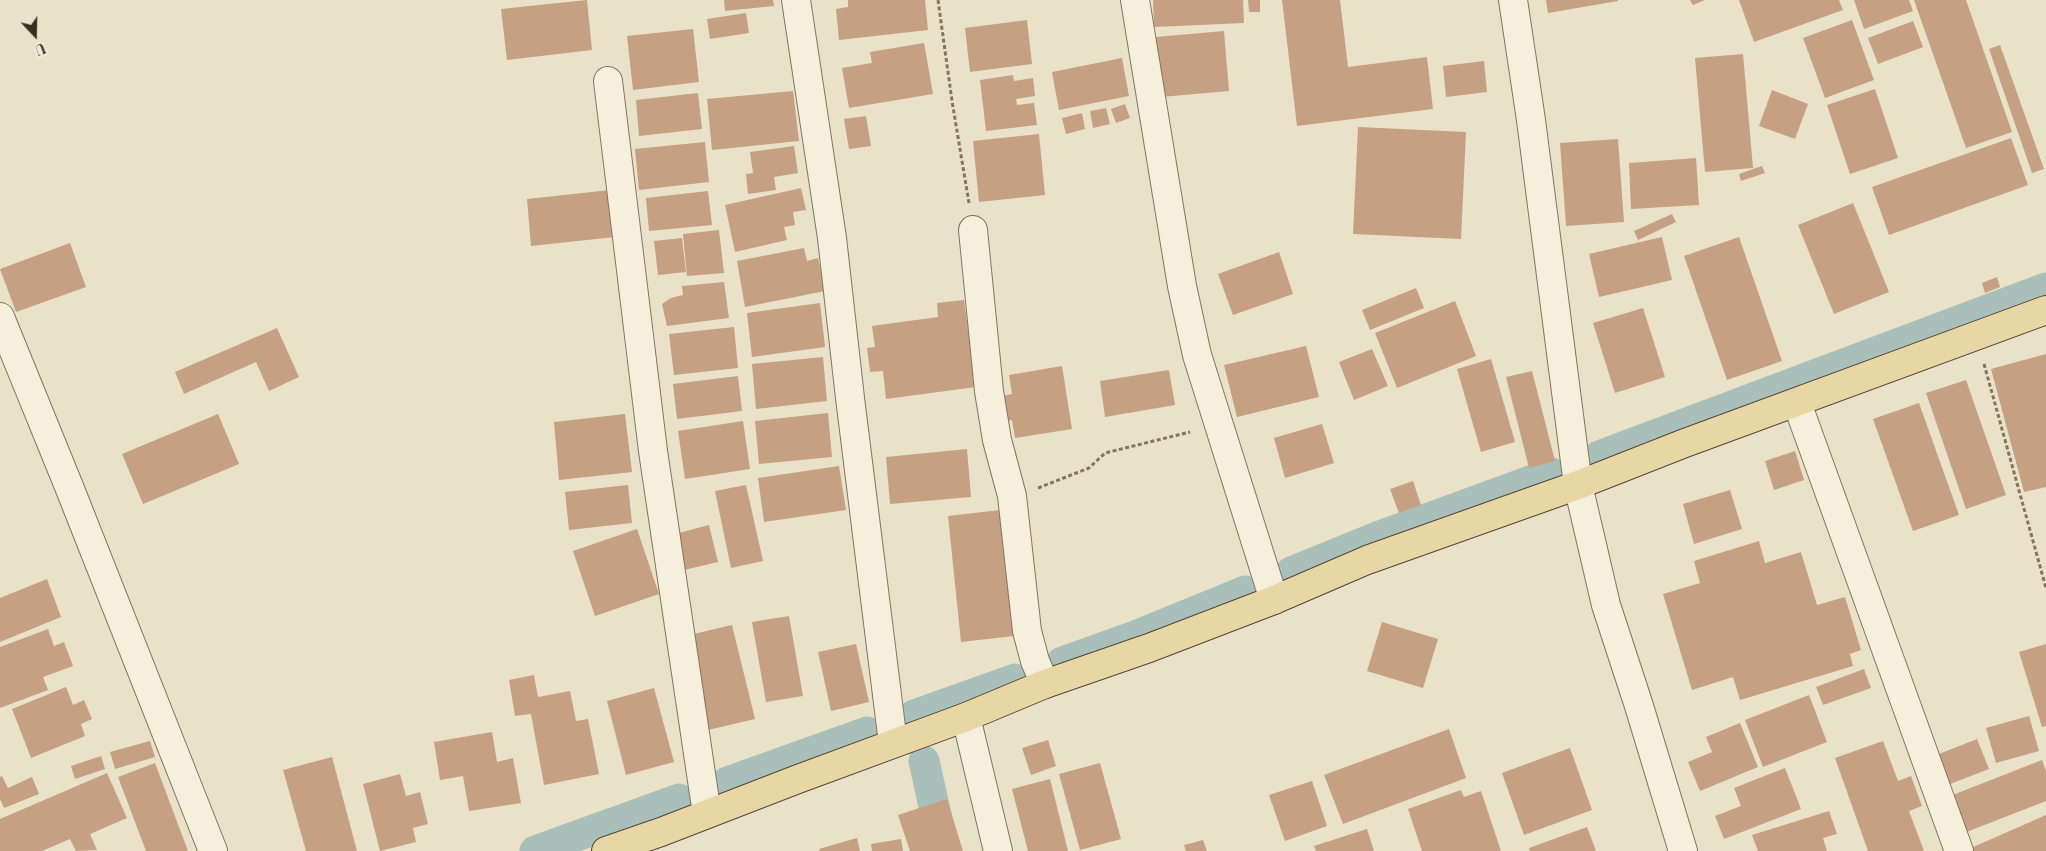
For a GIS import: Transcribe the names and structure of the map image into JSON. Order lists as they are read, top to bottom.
{
  "north": "bottom"
}
